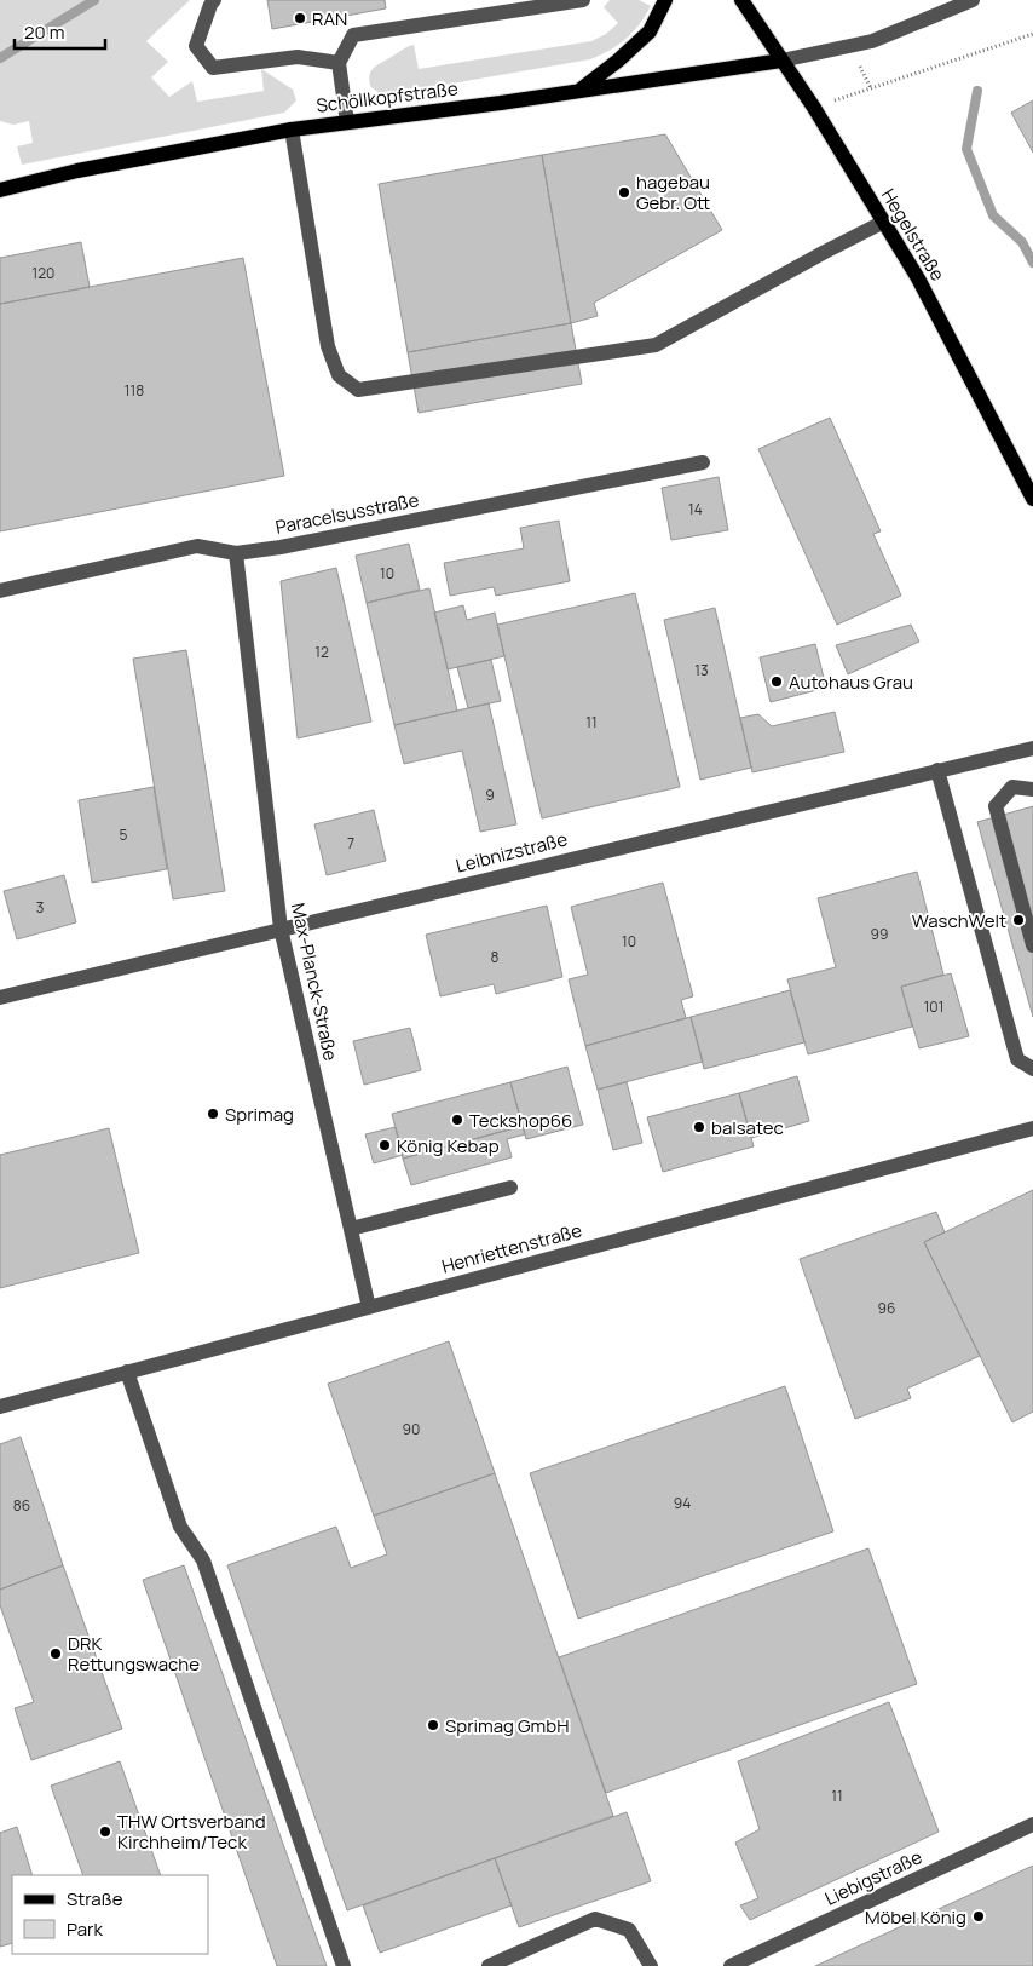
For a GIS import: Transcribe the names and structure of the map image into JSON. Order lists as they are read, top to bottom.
{
  "streets": {
    "main road": ["Schöllkopfstraße", "Hegelstraße"],
    "street": [
      "Paracelsusstraße",
      "Leibnizstraße",
      "Max-Planck-Straße",
      "Henriettenstraße",
      "Liebigstraße"
    ]
  },
  "crossings": [
    ["Schöllkopfstraße", "Hegelstraße"],
    ["Paracelsusstraße", "Max-Planck-Straße"],
    ["Leibnizstraße", "Max-Planck-Straße"],
    ["Max-Planck-Straße", "Henriettenstraße"]
  ],
  "places": [
    "RAN",
    "hagebau Gebr. Ott",
    "Autohaus Grau",
    "WaschWelt",
    "Sprimag",
    "Teckshop66",
    "balsatec",
    "König Kebap",
    "DRK Rettungswache",
    "Sprimag GmbH",
    "THW Ortsverband Kirchheim/Teck",
    "Möbel König"
  ],
  "house_numbers": [
    "120",
    "118",
    "14",
    "10",
    "12",
    "13",
    "11",
    "9",
    "5",
    "7",
    "3",
    "99",
    "10",
    "8",
    "101",
    "96",
    "90",
    "94",
    "86",
    "11"
  ],
  "legend": ["Straße", "Park"],
  "scale_bar": "20 m"
}
